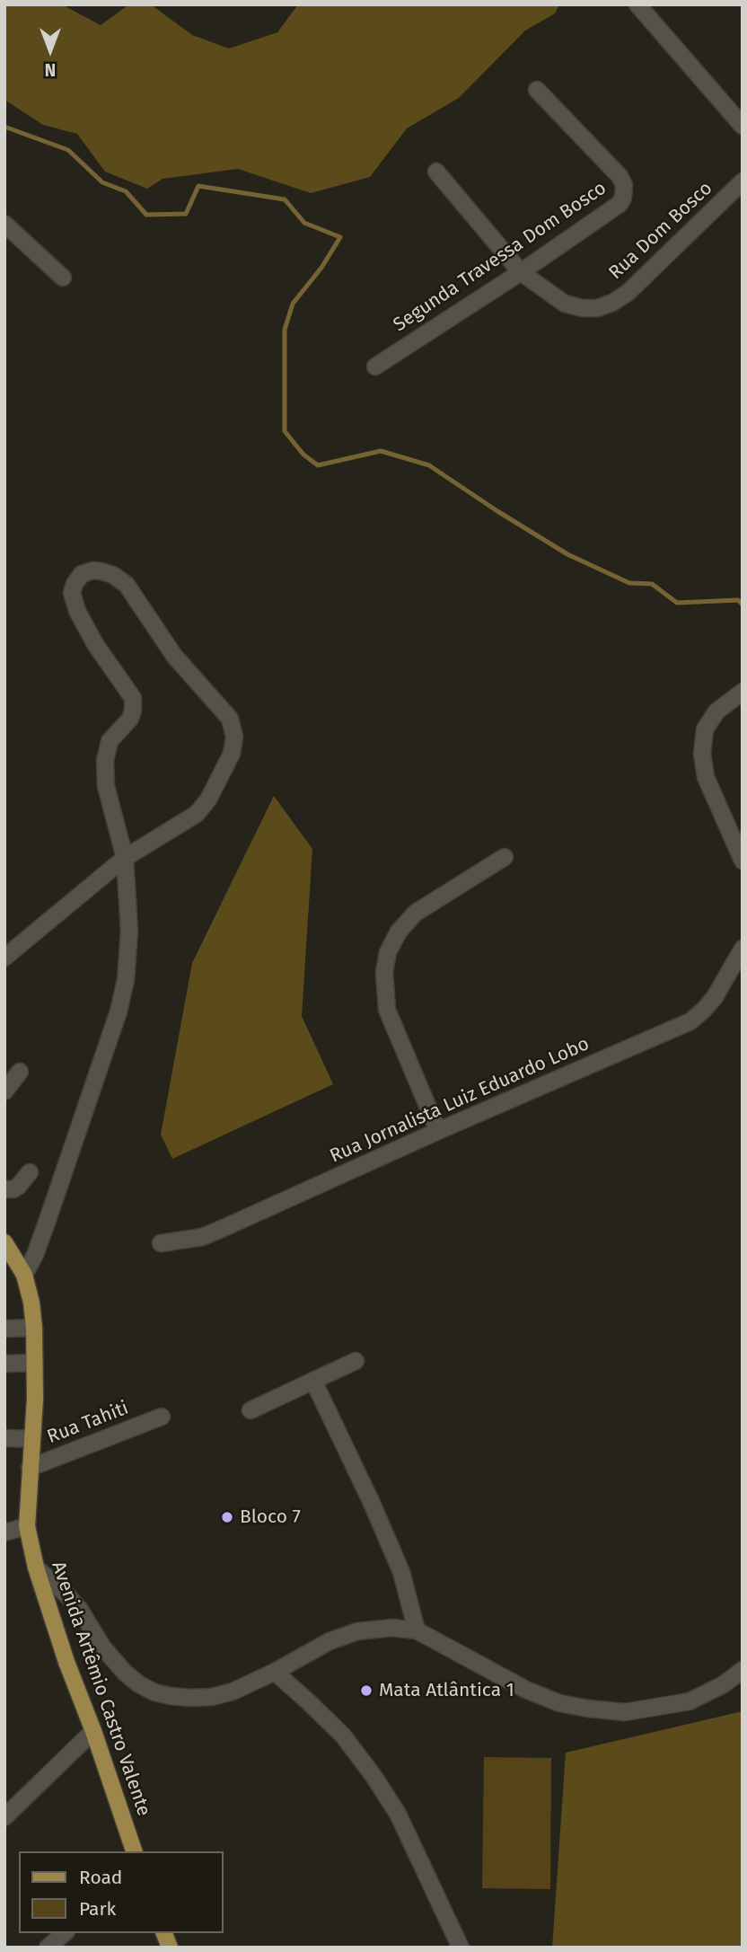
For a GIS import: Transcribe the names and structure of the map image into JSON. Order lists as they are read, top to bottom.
{
  "streets": {
    "main road": ["Avenida Artêmio Castro Valente"],
    "street": [
      "Rua Dom Bosco",
      "Segunda Travessa Dom Bosco",
      "Rua Jornalista Luiz Eduardo Lobo",
      "Rua Tahiti"
    ]
  },
  "crossings": [
    ["Rua Dom Bosco", "Segunda Travessa Dom Bosco"],
    ["Rua Tahiti", "Avenida Artêmio Castro Valente"]
  ],
  "places": ["Bloco 7", "Mata Atlântica 1"],
  "legend": ["Road", "Park"],
  "north": "bottom"
}
